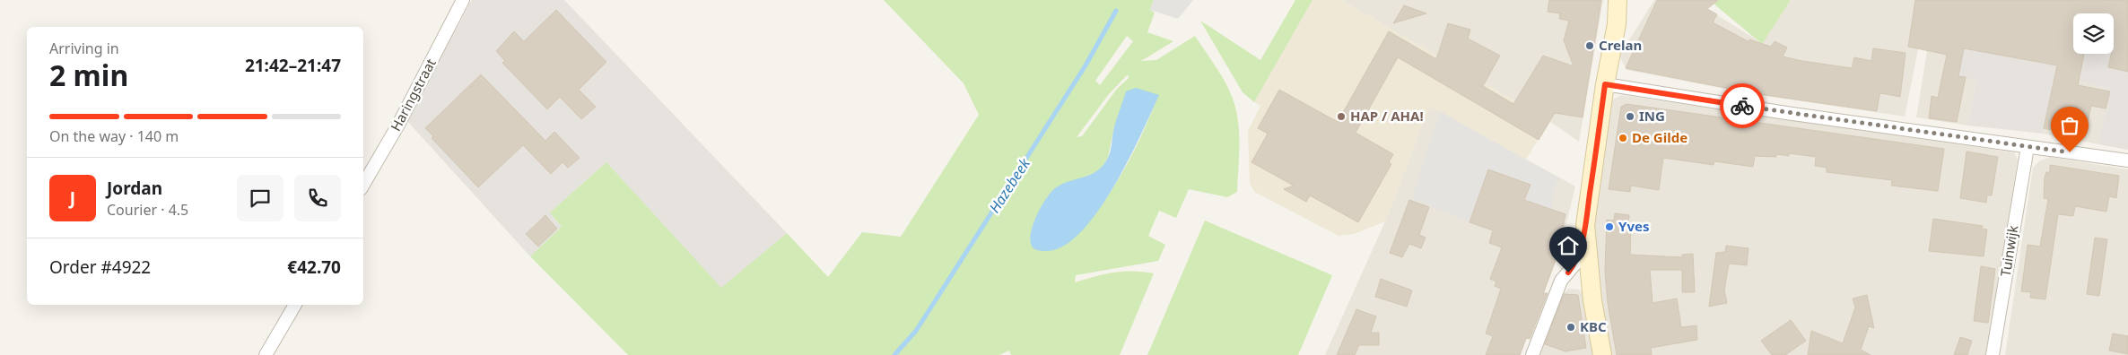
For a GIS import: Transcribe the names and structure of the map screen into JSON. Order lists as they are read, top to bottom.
{
  "streets": {
    "street": ["Haringstraat", "Tuinwijk"]
  },
  "water": ["Hazebeek"],
  "places": [
    "Crelan",
    "HAP / AHA!",
    "ING",
    "De Gilde",
    "Yves",
    "KBC"
  ],
  "page": {
    "heading": ["2 min", "Arriving in", "21:42–21:47"],
    "panel": [
      "Jordan",
      "Courier · 4.5",
      "Order #4922",
      "€42.70"
    ],
    "bar": "On the way · 140 m",
    "round": "J"
  }
}
